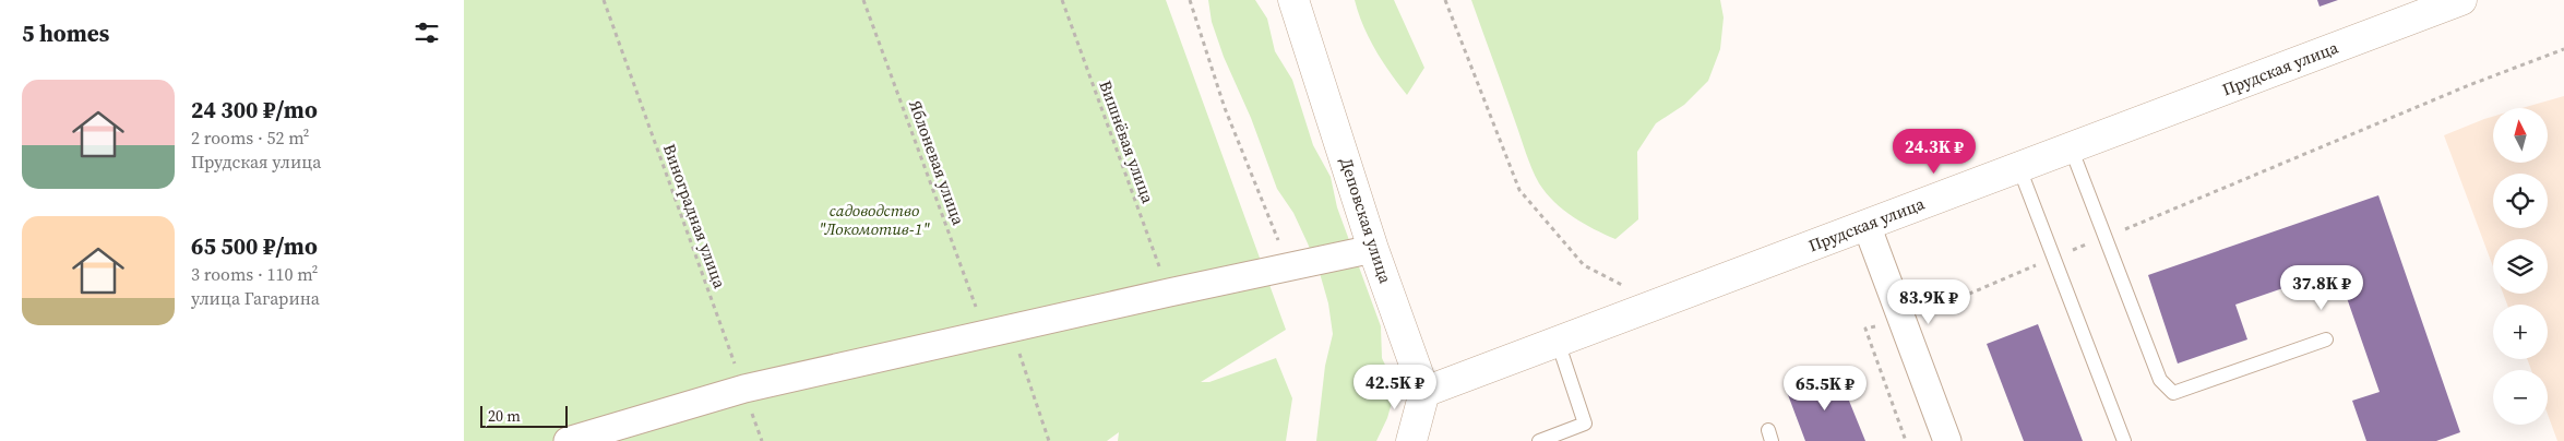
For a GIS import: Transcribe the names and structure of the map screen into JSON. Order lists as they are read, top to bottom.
{
  "streets": {
    "street": ["Прудская улица", "Деповская улица"],
    "path": ["Вишнёвая улица", "Яблоневая улица", "Виноградная улица"]
  },
  "crossings": [
    ["Прудская улица", "Деповская улица"]
  ],
  "parks": ["садоводство \"Локомотив-1\""],
  "scale_bar": "20 m",
  "north": "top",
  "page": {
    "heading": "5 homes",
    "list": [
      {
        "name": "24 300 ₽/mo",
        "note": "2 rooms · 52 m² · Прудская улица"
      },
      {
        "name": "65 500 ₽/mo",
        "note": "3 rooms · 110 m² · улица Гагарина"
      }
    ],
    "map_buttons": ["+", "−"],
    "price": [
      "24.3K ₽",
      "37.8K ₽",
      "83.9K ₽",
      "42.5K ₽",
      "65.5K ₽"
    ],
    "scale": "20 m"
  }
}
